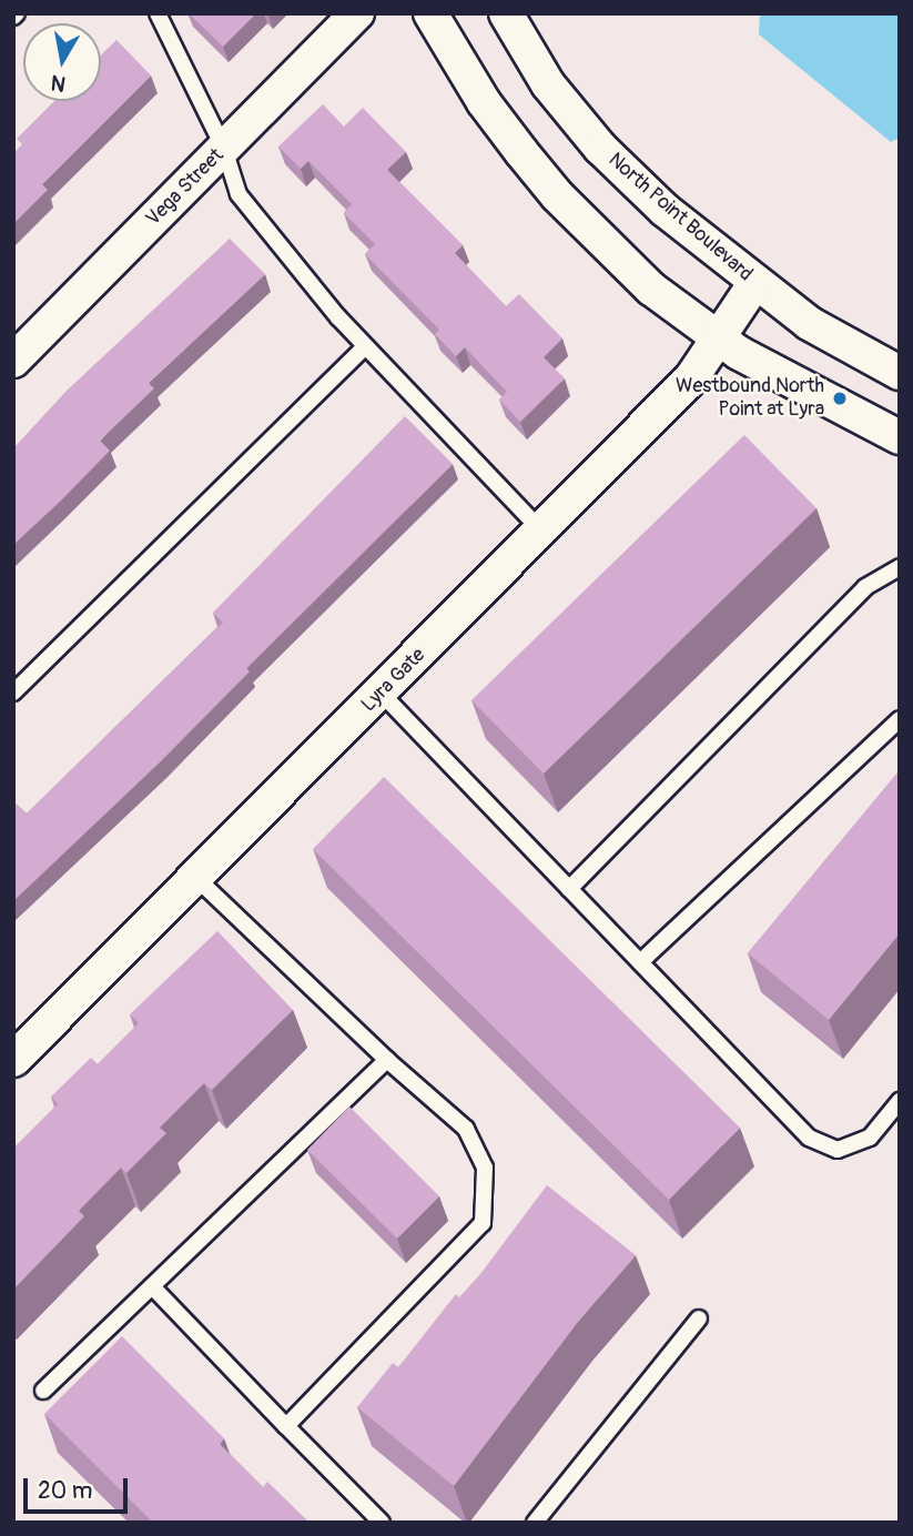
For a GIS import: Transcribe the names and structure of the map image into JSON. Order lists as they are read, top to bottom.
{
  "streets": {
    "street": ["Vega Street", "North Point Boulevard", "Lyra Gate"]
  },
  "crossings": [
    ["North Point Boulevard", "Lyra Gate"]
  ],
  "places": ["Westbound North Point at Lyra"],
  "scale_bar": "20 m",
  "north": "bottom"
}
